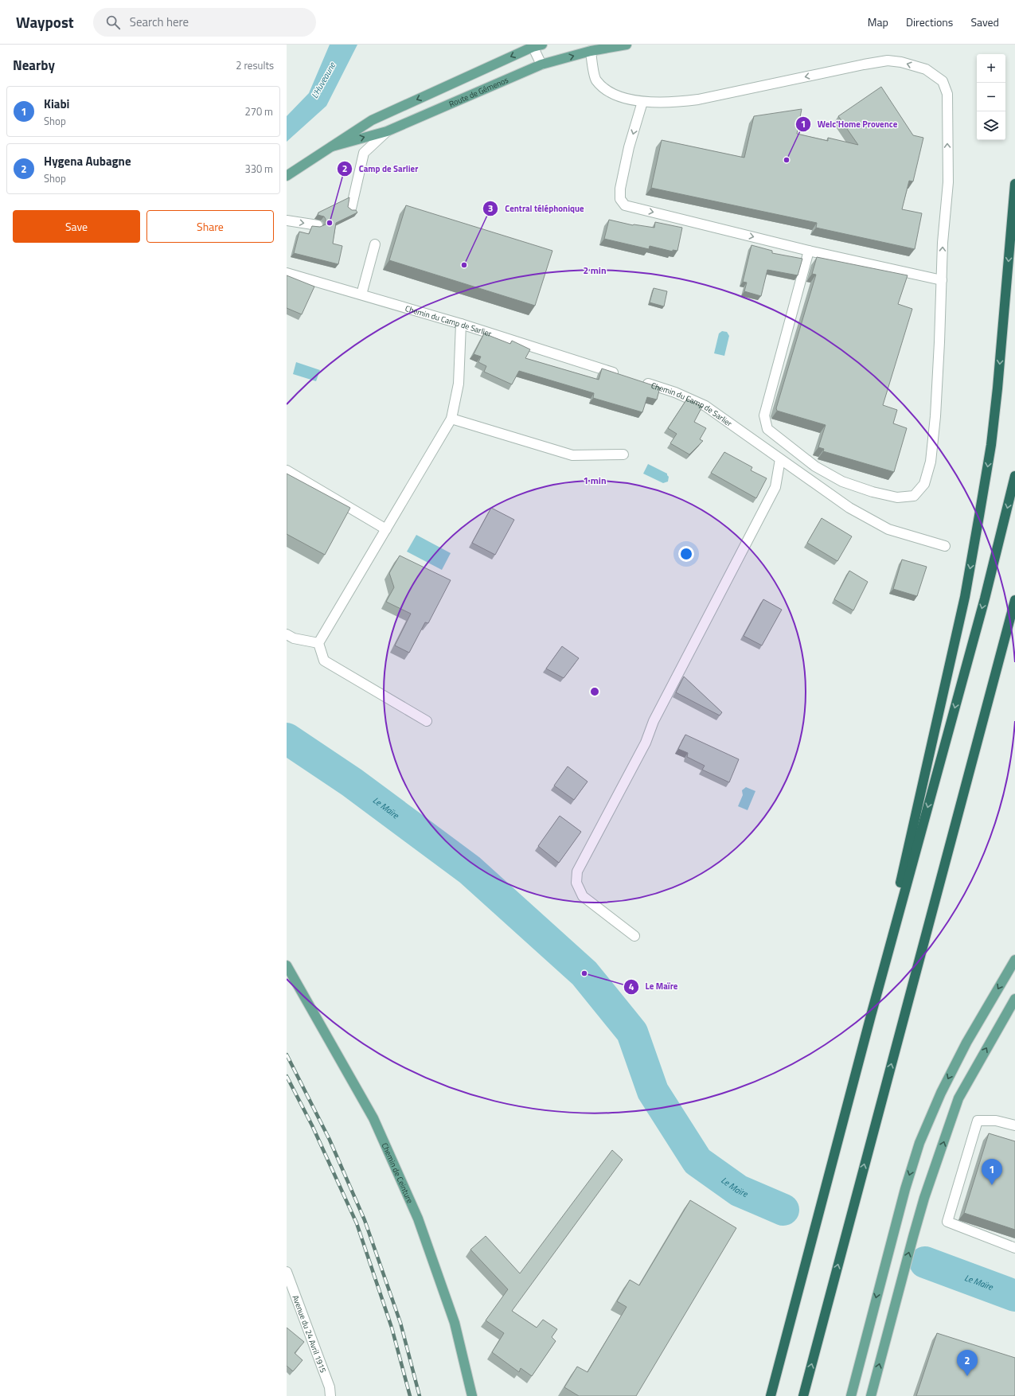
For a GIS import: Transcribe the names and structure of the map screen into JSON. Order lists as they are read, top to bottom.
{
  "streets": {
    "main road": ["Route de Gémenos", "Chemin de Ceinture"],
    "street": ["Chemin du Camp de Sarlier", "Avenue du 24 Avril 1915"]
  },
  "water": ["L'Huveaune", "Le Maïre"],
  "places": [
    "Welc'Home Provence",
    "Camp de Sarlier",
    "Central téléphonique",
    "Le Maïre"
  ],
  "page": {
    "header": "Waypost",
    "search": "Search here",
    "nav": ["Map", "Directions", "Saved"],
    "heading": ["Nearby", "2 results"],
    "map_buttons": ["+", "−"],
    "list": [
      {
        "mark": "1",
        "name": "Kiabi",
        "note": "Shop",
        "value": "270 m"
      },
      {
        "mark": "2",
        "name": "Hygena Aubagne",
        "note": "Shop",
        "value": "330 m"
      }
    ],
    "buttons": ["Save", "Share"],
    "pins": ["1", "2"]
  },
  "rings": ["2 min", "1 min"]
}
